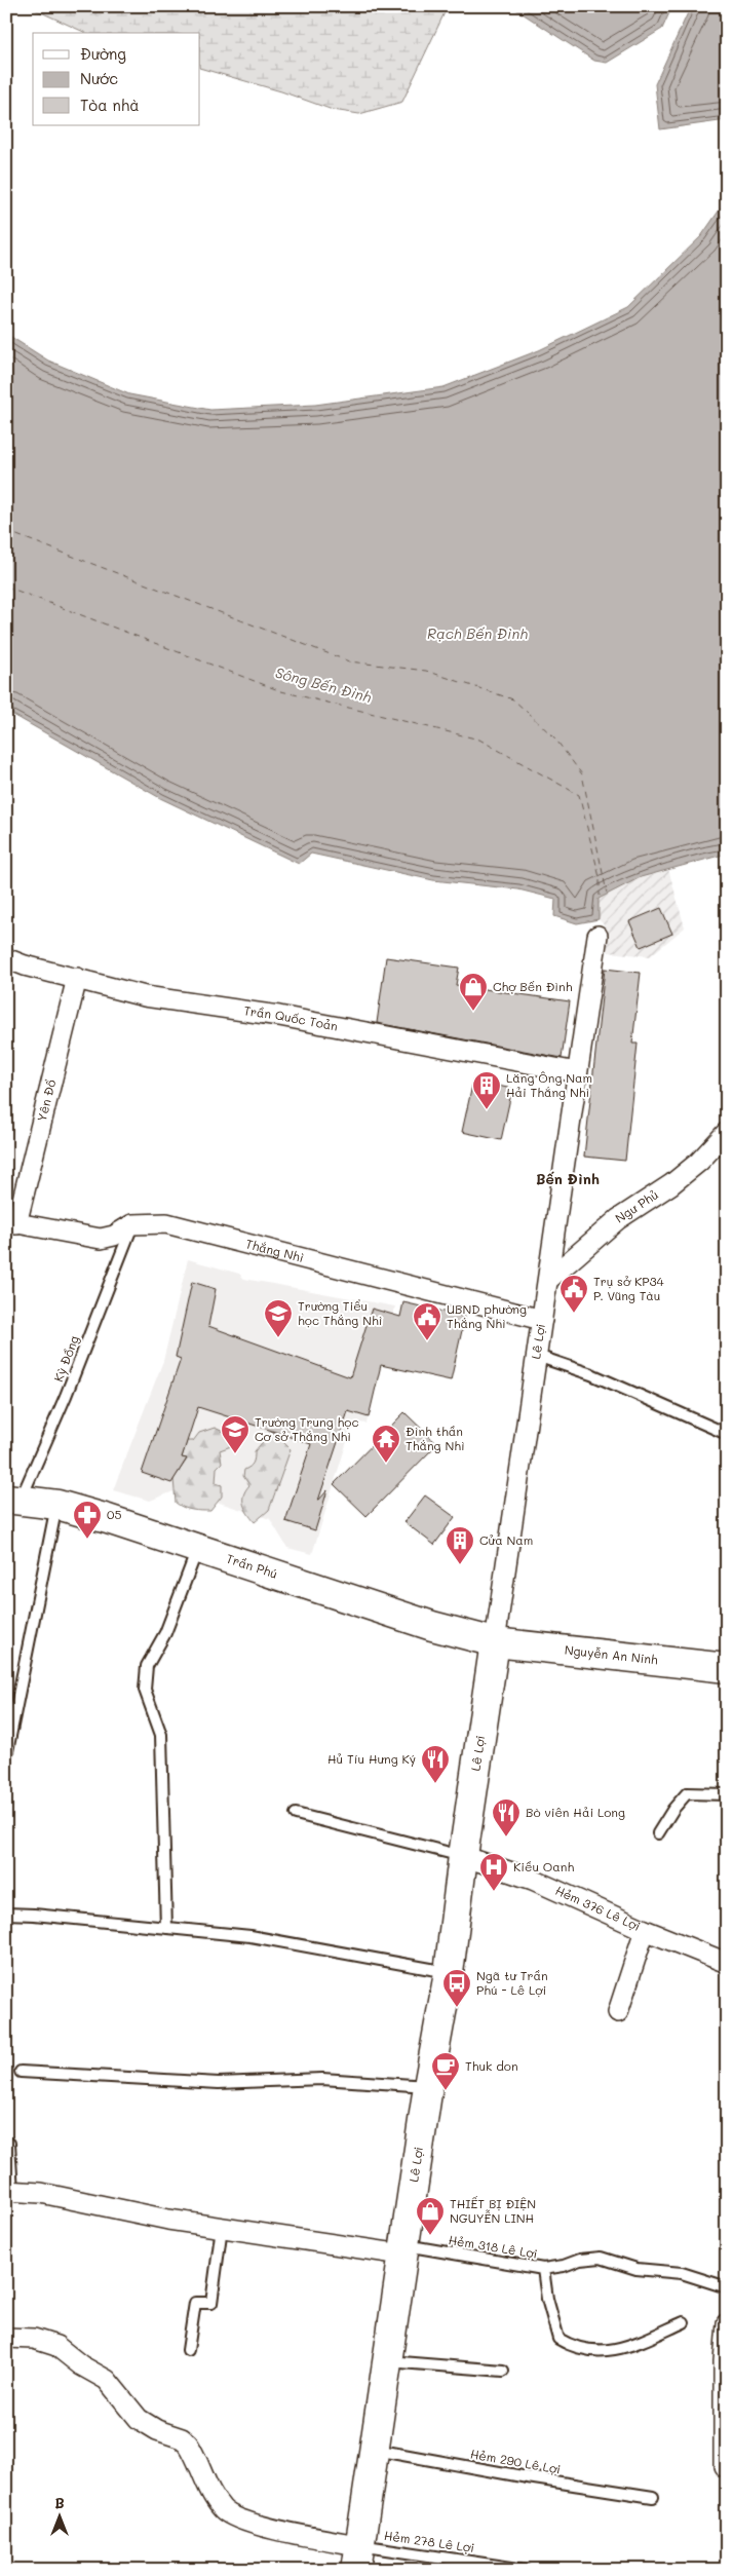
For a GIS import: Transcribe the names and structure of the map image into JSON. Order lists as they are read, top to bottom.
{
  "streets": {
    "main road": ["Lê Lợi", "Trần Phú", "Nguyễn An Ninh"],
    "street": [
      "Trần Quốc Toản",
      "Yên Đổ",
      "Ngư Phủ",
      "Thắng Nhì",
      "Hẻm 376 Lê Lợi"
    ],
    "lane": [
      "Kỳ Đồng",
      "Hẻm 318 Lê Lợi",
      "Hẻm 290 Lê Lợi",
      "Hẻm 278 Lê Lợi"
    ]
  },
  "crossings": [
    ["Trần Quốc Toản", "Yên Đổ"],
    ["Trần Quốc Toản", "Lê Lợi"],
    ["Yên Đổ", "Thắng Nhì"],
    ["Ngư Phủ", "Lê Lợi"],
    ["Thắng Nhì", "Lê Lợi"],
    ["Thắng Nhì", "Kỳ Đồng"],
    ["Lê Lợi", "Trần Phú"],
    ["Lê Lợi", "Nguyễn An Ninh"],
    ["Lê Lợi", "Hẻm 376 Lê Lợi"],
    ["Lê Lợi", "Hẻm 318 Lê Lợi"],
    ["Lê Lợi", "Hẻm 290 Lê Lợi"],
    ["Lê Lợi", "Hẻm 278 Lê Lợi"],
    ["Kỳ Đồng", "Trần Phú"],
    ["Trần Phú", "Nguyễn An Ninh"]
  ],
  "districts": ["Bến Đình"],
  "water": ["Rạch Bến Đình", "Sông Bến Đình"],
  "places": {
    "shop": ["Chợ Bến Đình", "THIẾT BỊ ĐIỆN NGUYỄN LINH"],
    "building": ["Lăng Ông Nam Hải Thắng Nhì", "Cửa Nam"],
    "public building": ["Trụ sở KP34 P. Vũng Tàu", "UBND phường Thắng Nhì"],
    "school or university": ["Trường Tiểu học Thắng Nhì", "Trường Trung học Cơ sở Thắng Nhì"],
    "temple": ["Đình thần Thắng Nhì"],
    "pharmacy": ["05"],
    "restaurant": ["Hủ Tíu Hưng Ký", "Bò viên Hải Long"],
    "hospital": ["Kiều Oanh"],
    "bus stop": ["Ngã tư Trần Phú - Lê Lợi"],
    "cafe": ["Thuk don"]
  },
  "legend": ["Đường", "Nước", "Tòa nhà"],
  "north": "top"
}
